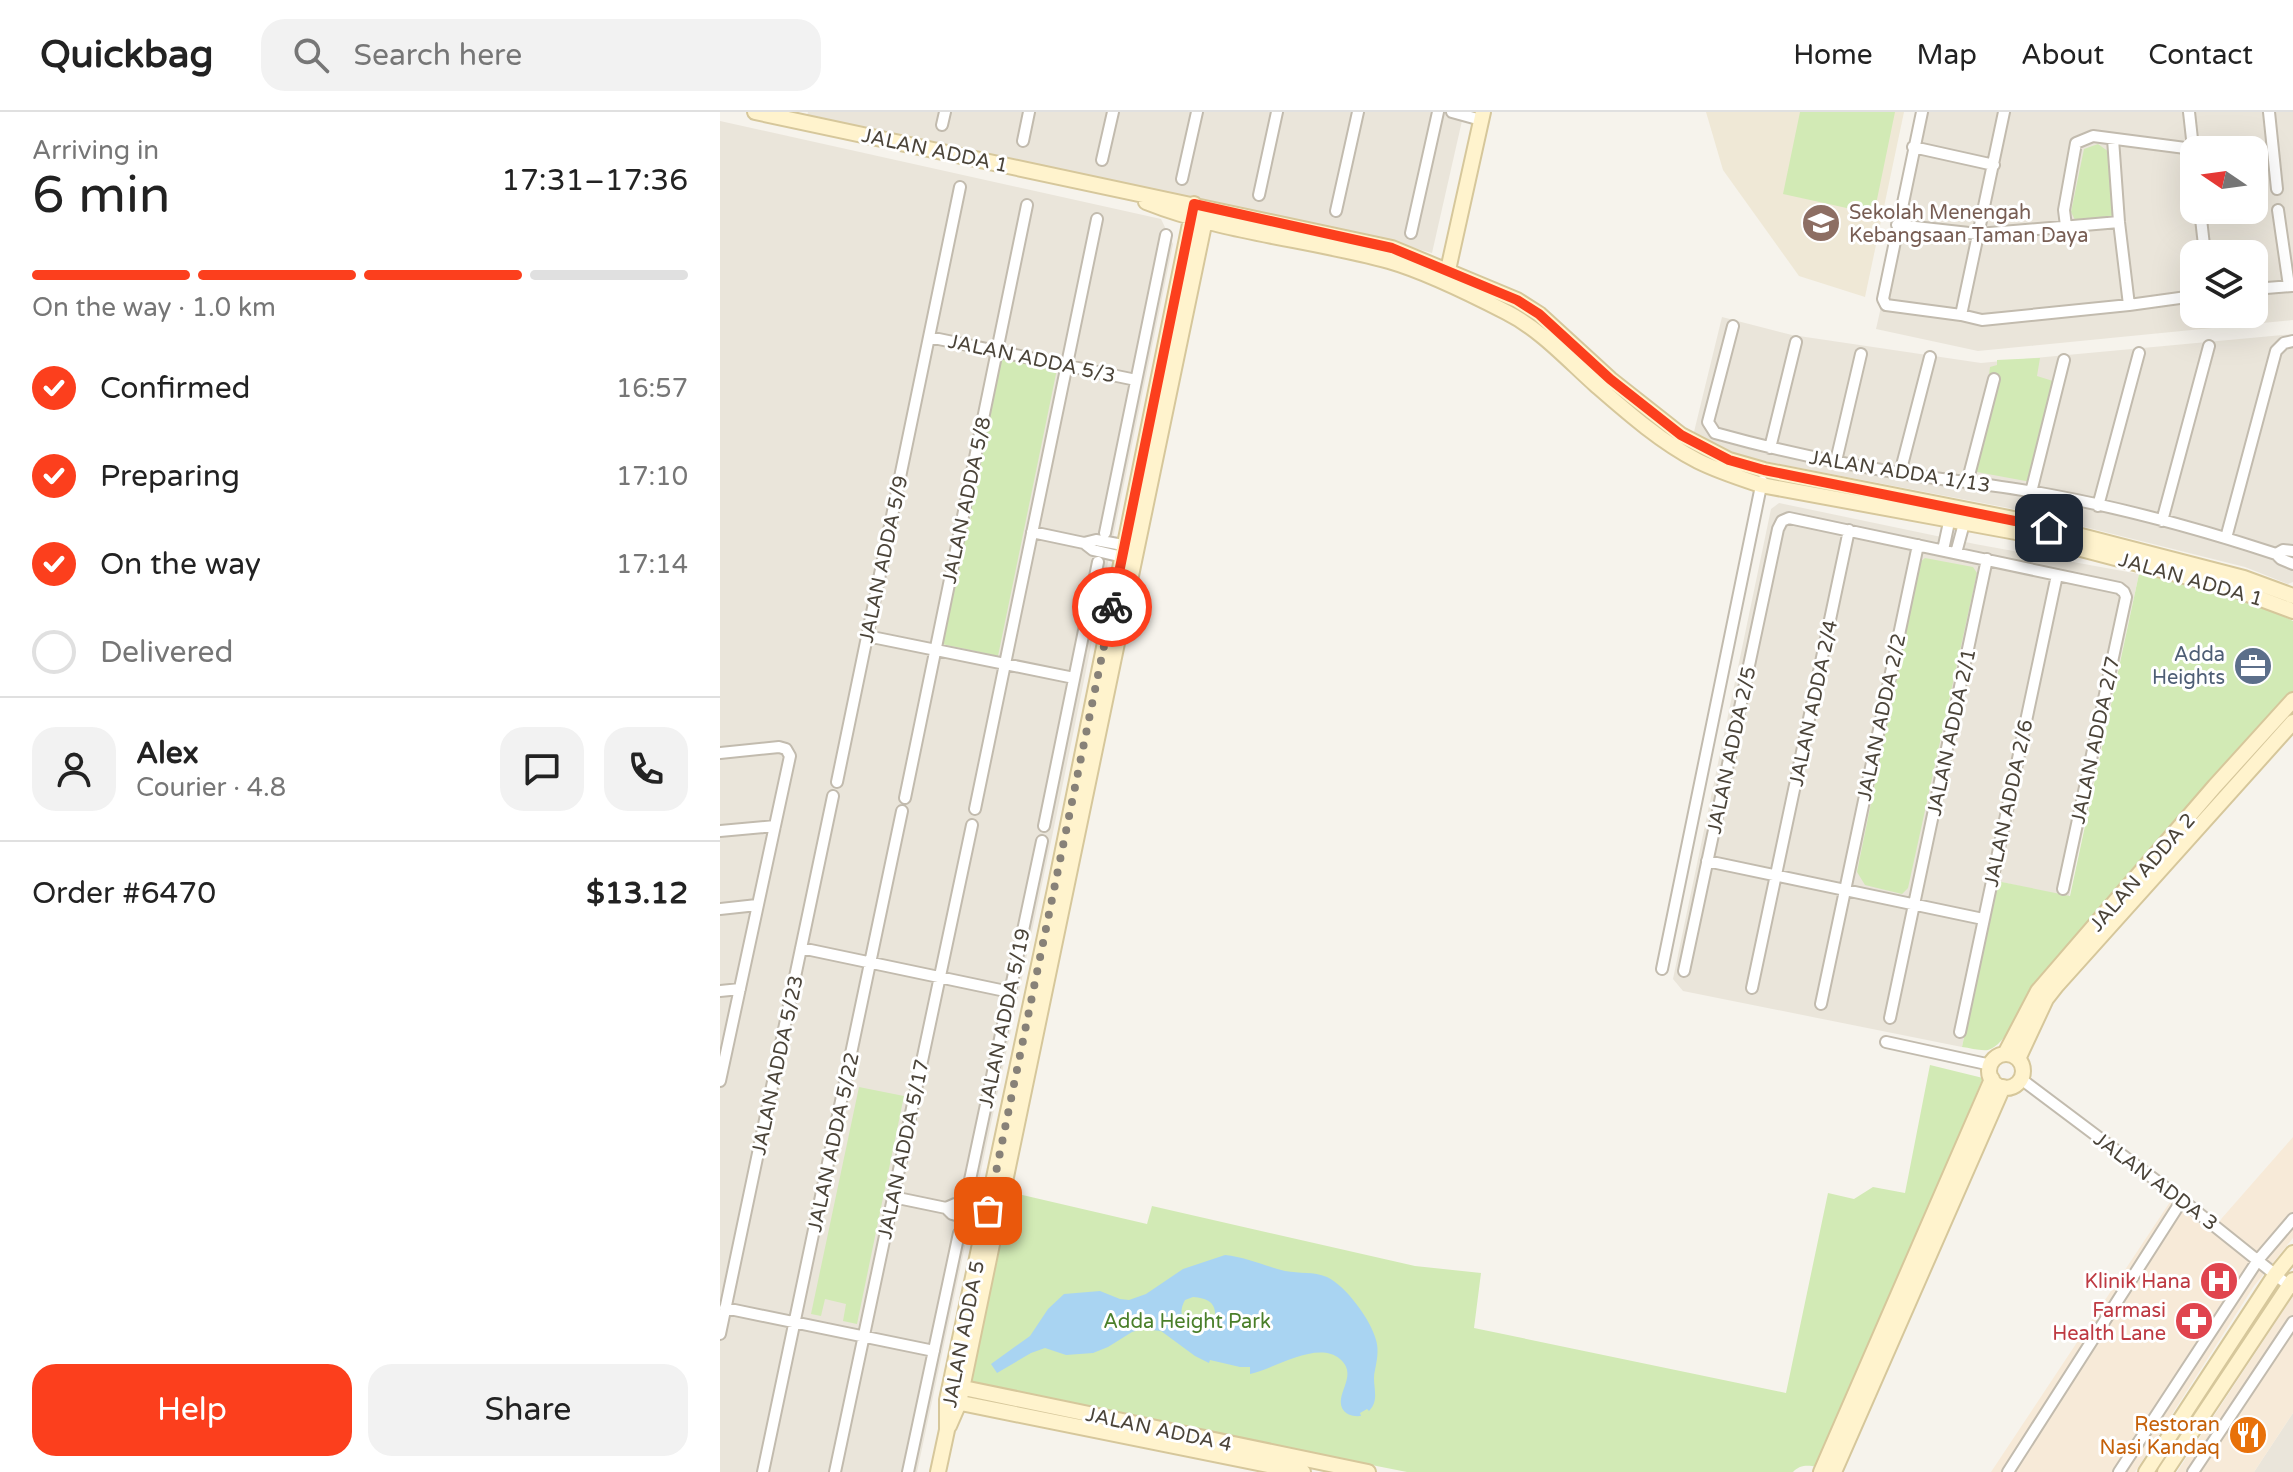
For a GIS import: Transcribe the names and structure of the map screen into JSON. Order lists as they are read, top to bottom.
{
  "streets": {
    "street": [
      "JALAN ADDA 1",
      "JALAN ADDA 5/3",
      "JALAN ADDA 1/13",
      "JALAN ADDA 5/8",
      "JALAN ADDA 5/9",
      "JALAN ADDA 2/4",
      "JALAN ADDA 2/2",
      "JALAN ADDA 2/1",
      "JALAN ADDA 2/7",
      "JALAN ADDA 2/5",
      "JALAN ADDA 2/6",
      "JALAN ADDA 2",
      "JALAN ADDA 5/19",
      "JALAN ADDA 5/23",
      "JALAN ADDA 5/22",
      "JALAN ADDA 5/17",
      "JALAN ADDA 3",
      "JALAN ADDA 5",
      "JALAN ADDA 4"
    ]
  },
  "crossings": [
    ["JALAN ADDA 1", "JALAN ADDA 5"],
    ["JALAN ADDA 5/3", "JALAN ADDA 5/8"],
    ["JALAN ADDA 5/3", "JALAN ADDA 5/9"],
    ["JALAN ADDA 2/4", "JALAN ADDA 2/5"],
    ["JALAN ADDA 2/7", "JALAN ADDA 2/6"],
    ["JALAN ADDA 2", "JALAN ADDA 3"],
    ["JALAN ADDA 5", "JALAN ADDA 4"]
  ],
  "parks": ["Adda Height Park"],
  "places": {
    "school or university": ["Sekolah Menengah Kebangsaan Taman Daya"],
    "office": ["Adda Heights"],
    "hospital": ["Klinik Hana"],
    "pharmacy": ["Farmasi Health Lane"],
    "restaurant": ["Restoran Nasi Kandaq"]
  },
  "north": "left",
  "page": {
    "header": "Quickbag",
    "search": "Search here",
    "nav": [
      "Home",
      "Map",
      "About",
      "Contact"
    ],
    "heading": ["6 min", "Arriving in", "17:31–17:36"],
    "panel": [
      "Alex",
      "Courier · 4.8",
      "Order #6470",
      "$13.12"
    ],
    "bar": "On the way · 1.0 km",
    "list": [
      ["Confirmed", "16:57"],
      ["Preparing", "17:10"],
      ["On the way", "17:14"],
      "Delivered"
    ],
    "buttons": ["Help", "Share"]
  }
}
